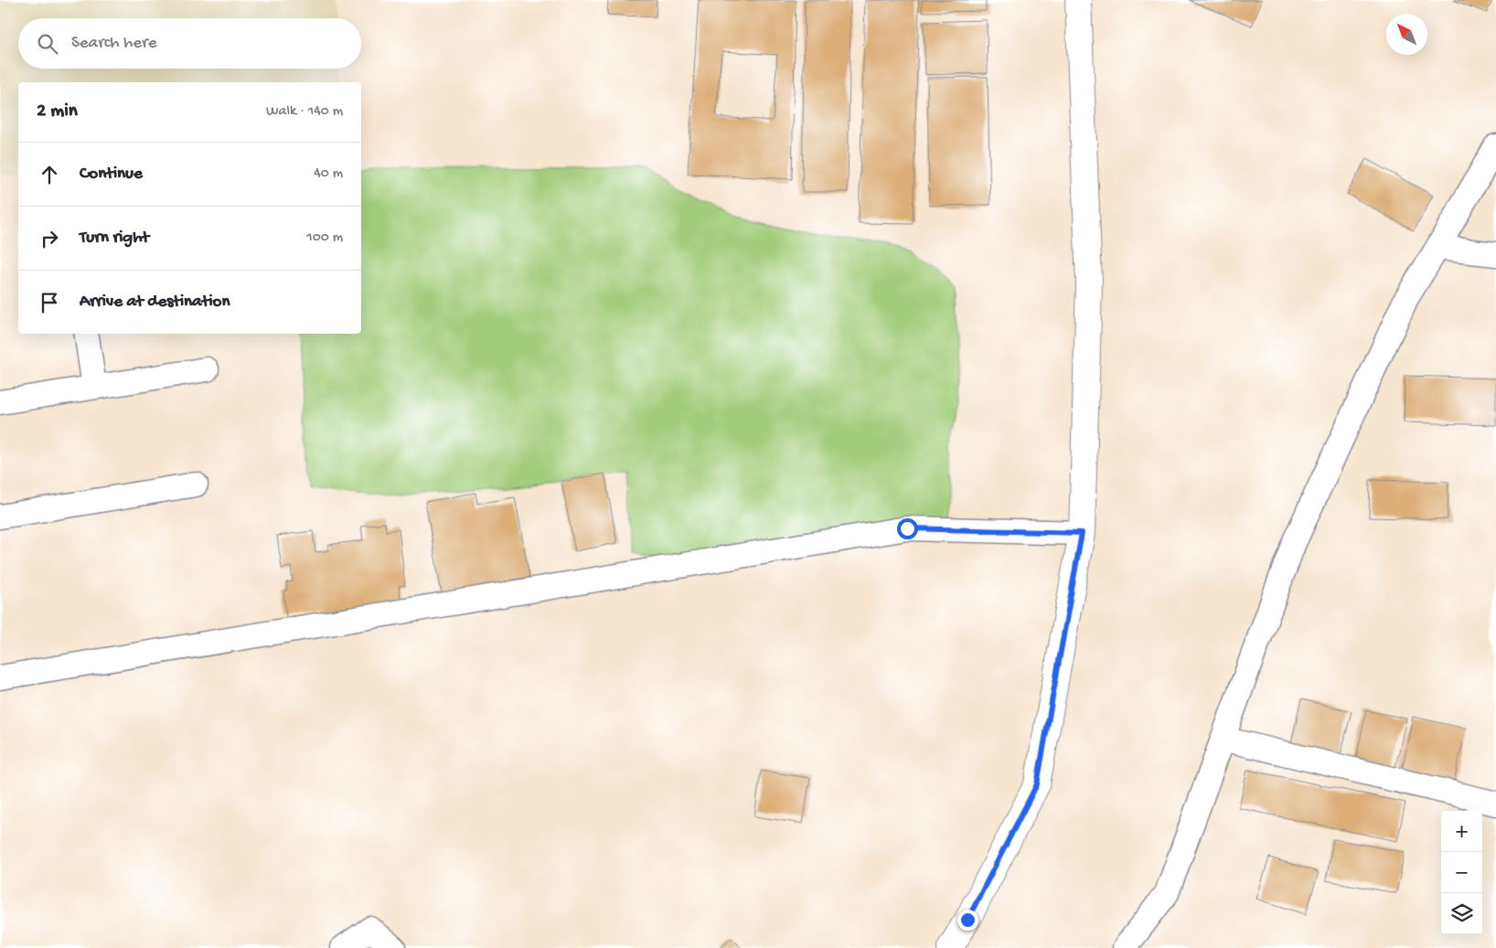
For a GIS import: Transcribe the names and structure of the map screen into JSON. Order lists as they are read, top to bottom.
{
  "north": "top left",
  "page": {
    "search": "Search here",
    "heading": ["2 min", "Walk · 140 m"],
    "list": [
      ["Continue", "40 m"],
      ["Turn right", "100 m"],
      "Arrive at destination"
    ],
    "map_buttons": ["+", "−"]
  }
}
